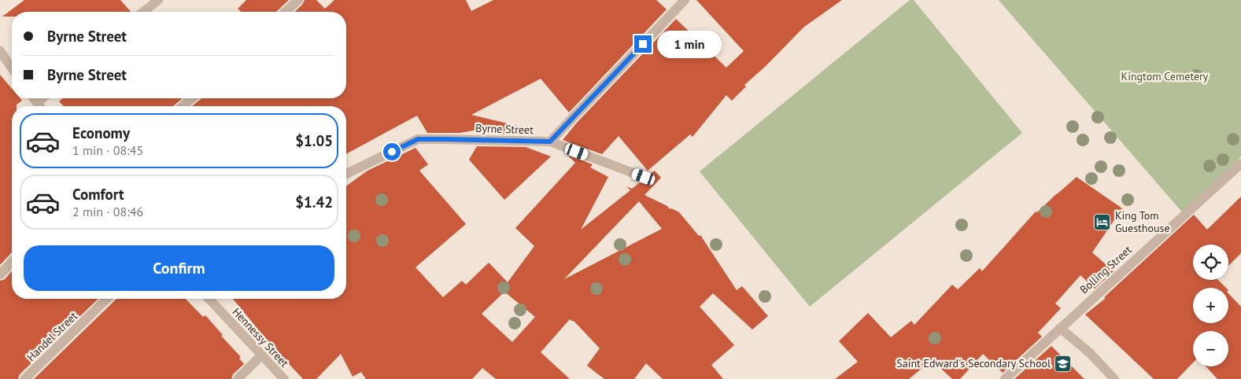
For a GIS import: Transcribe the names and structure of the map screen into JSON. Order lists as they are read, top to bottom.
{
  "streets": {
    "street": [
      "Byrne Street",
      "Bolling Street",
      "Handel Street",
      "Hennessy Street"
    ]
  },
  "parks": ["Kingtom Cemetery"],
  "places": {
    "hotel": ["King Tom Guesthouse"],
    "school or university": ["Saint Edward's Secondary School"]
  },
  "page": {
    "banner": ["Byrne Street", "Byrne Street"],
    "bubble": "1 min",
    "list": [
      {
        "name": "Economy",
        "note": "1 min · 08:45",
        "value": "$1.05"
      },
      {
        "name": "Comfort",
        "note": "2 min · 08:46",
        "value": "$1.42"
      }
    ],
    "buttons": "Confirm",
    "map_buttons": ["+", "−"]
  }
}
